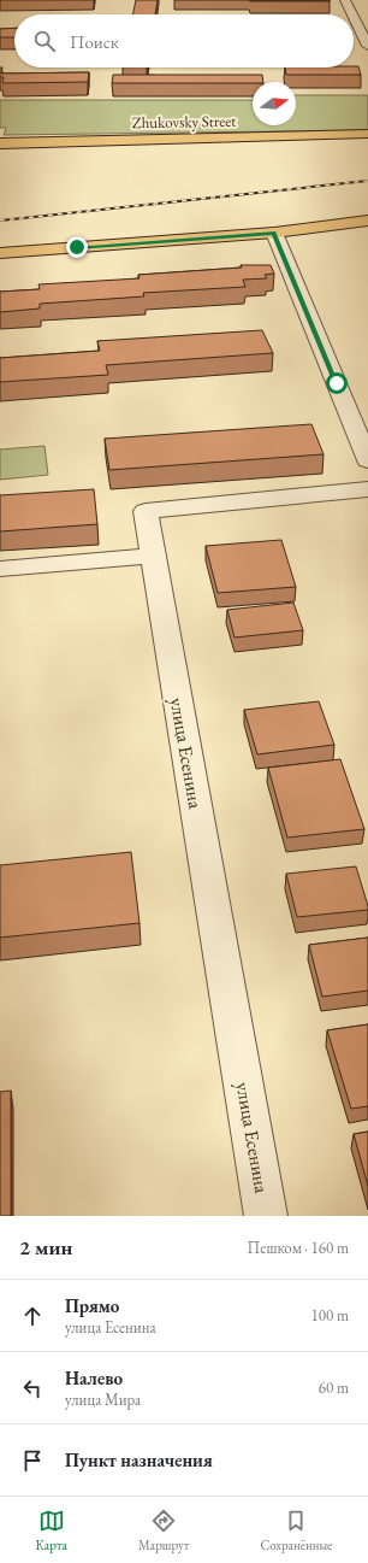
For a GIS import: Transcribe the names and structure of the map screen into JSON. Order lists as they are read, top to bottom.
{
  "streets": {
    "main road": ["Zhukovsky Street"],
    "street": ["улица Есенина"]
  },
  "north": "right",
  "page": {
    "search": "Поиск",
    "heading": ["2 мин", "Пешком · 160 m"],
    "list": [
      ["Прямо", "улица Есенина", "100 m"],
      ["Налево", "улица Мира", "60 m"],
      "Пункт назначения"
    ],
    "nav": ["Карта", "Маршрут", "Сохранённые"]
  }
}
